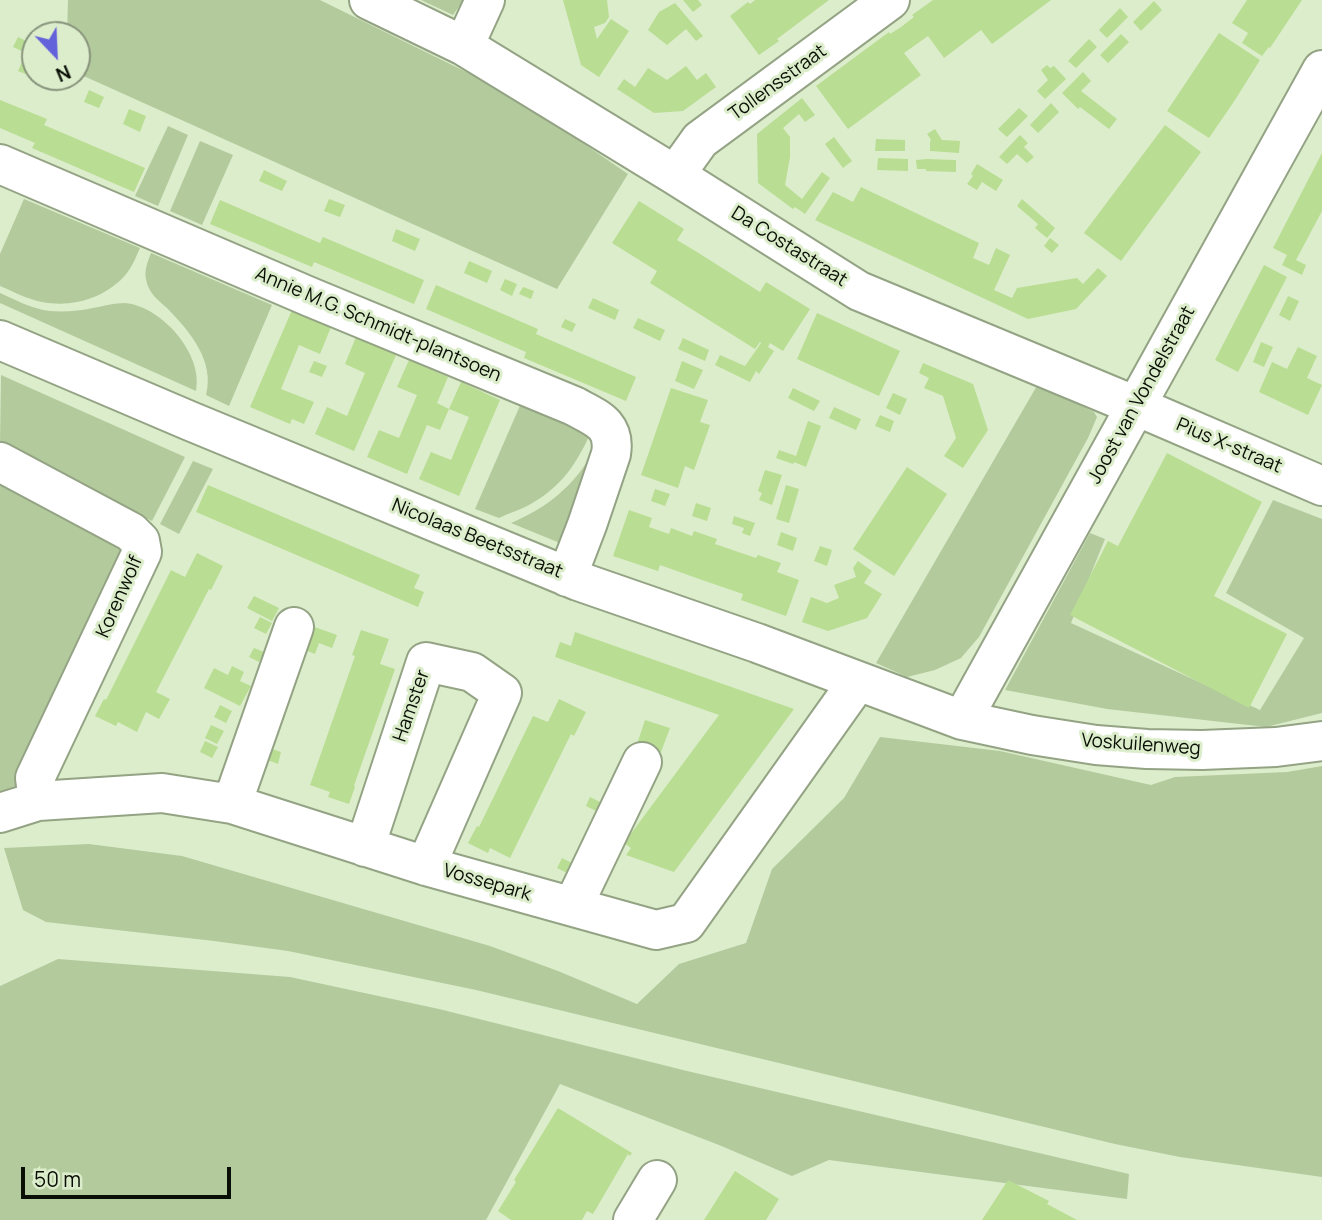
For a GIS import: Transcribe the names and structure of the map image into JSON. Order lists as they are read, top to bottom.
{
  "streets": {
    "street": [
      "Tollensstraat",
      "Da Costastraat",
      "Annie M.G. Schmidt-plantsoen",
      "Joost van Vondelstraat",
      "Pius X-straat",
      "Nicolaas Beetsstraat",
      "Korenwolf",
      "Hamster",
      "Voskuilenweg",
      "Vossepark"
    ]
  },
  "crossings": [
    ["Tollensstraat", "Da Costastraat"],
    ["Da Costastraat", "Joost van Vondelstraat"],
    ["Da Costastraat", "Pius X-straat"],
    ["Annie M.G. Schmidt-plantsoen", "Nicolaas Beetsstraat"],
    ["Joost van Vondelstraat", "Pius X-straat"],
    ["Joost van Vondelstraat", "Nicolaas Beetsstraat"],
    ["Joost van Vondelstraat", "Voskuilenweg"],
    ["Nicolaas Beetsstraat", "Voskuilenweg"],
    ["Nicolaas Beetsstraat", "Vossepark"],
    ["Korenwolf", "Vossepark"],
    ["Hamster", "Vossepark"]
  ],
  "scale_bar": "50 m",
  "north": "bottom right"
}
